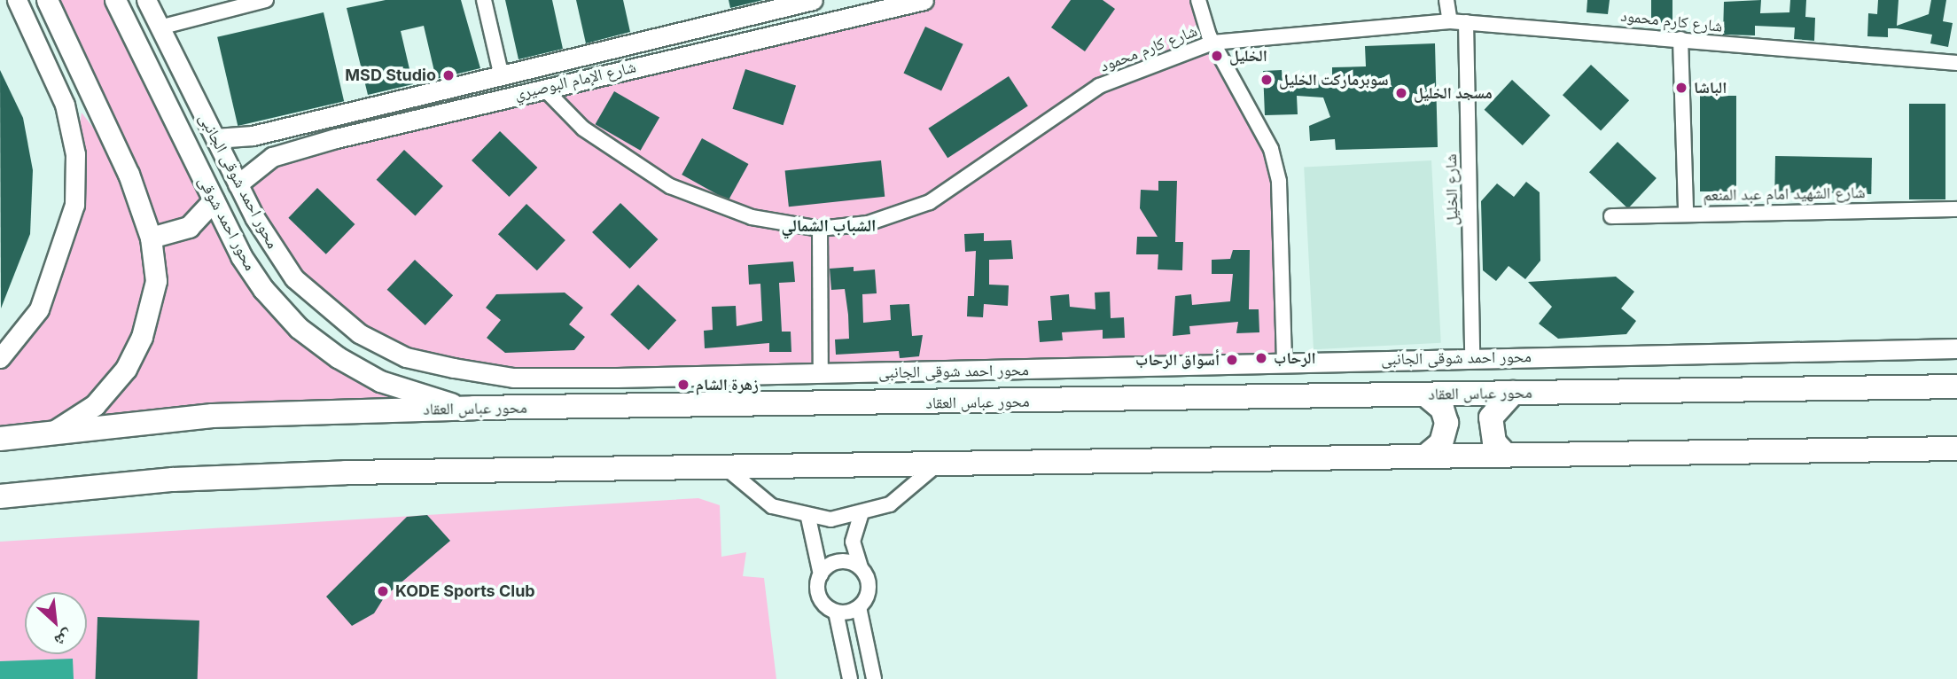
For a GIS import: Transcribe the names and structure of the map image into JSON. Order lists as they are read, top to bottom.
{
  "streets": {
    "main road": ["محور احمد شوقى", "محور عباس العقاد"],
    "street": [
      "شارع كارم محمود",
      "شارع الإمام البوصيري",
      "محور احمد شوقى الجانبى",
      "شارع الخليل",
      "شارع الشهيد امام عبد المنعم"
    ]
  },
  "crossings": [
    ["شارع كارم محمود", "شارع الإمام البوصيري"],
    ["شارع كارم محمود", "شارع الخليل"],
    ["شارع الإمام البوصيري", "محور احمد شوقى الجانبى"],
    ["محور احمد شوقى الجانبى", "شارع الخليل"],
    ["محور احمد شوقى", "محور عباس العقاد"]
  ],
  "districts": ["الشباب الشمالي"],
  "places": [
    "الخليل",
    "MSD Studio",
    "سوبرماركت الخليل",
    "الباشا",
    "مسجد الخليل",
    "الرحاب",
    "أسواق الرحاب",
    "زهرة الشام",
    "KODE Sports Club"
  ],
  "north": "bottom right"
}
